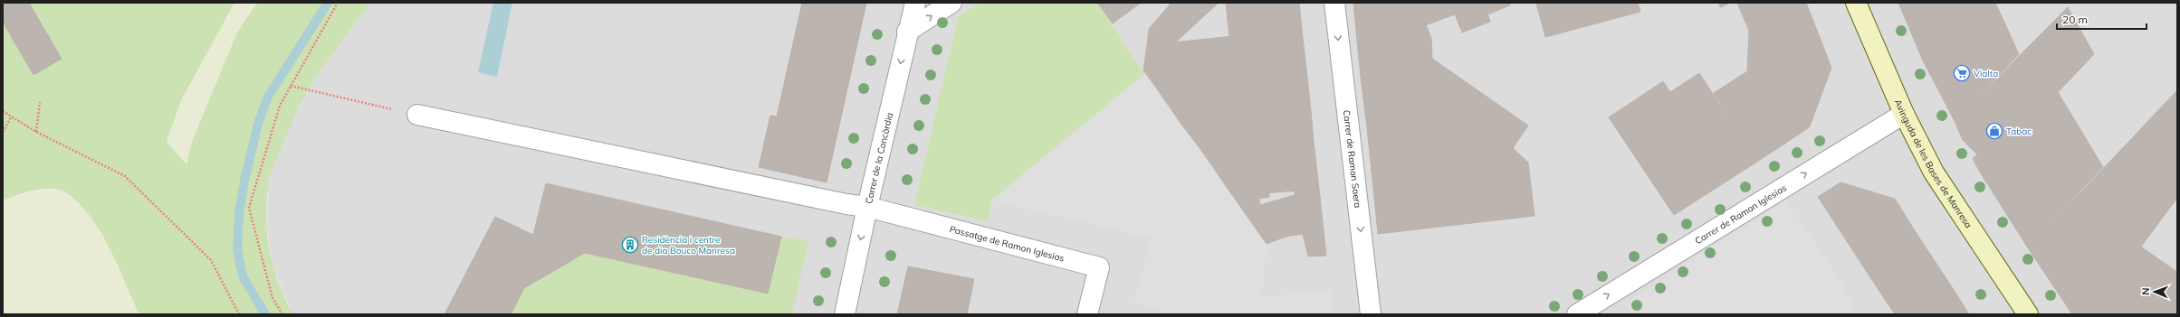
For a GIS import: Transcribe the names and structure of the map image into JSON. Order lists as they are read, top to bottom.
{
  "streets": {
    "street": [
      "Carrer de la Concòrdia",
      "Carrer de Ramon Saera",
      "Avinguda de les Bases de Manresa",
      "Carrer de Ramon Iglesias",
      "Passatge de Ramon Iglesias"
    ]
  },
  "crossings": [
    ["Carrer de la Concòrdia", "Passatge de Ramon Iglesias"],
    ["Avinguda de les Bases de Manresa", "Carrer de Ramon Iglesias"]
  ],
  "one_way": ["Carrer de la Concòrdia", "Carrer de Ramon Saera", "Carrer de Ramon Iglesias"],
  "places": {
    "supermarket": ["Vialta"],
    "shop": ["Tabac"],
    "building": ["Residència i centre de dia Bouco Manresa"]
  },
  "scale_bar": "20 m",
  "north": "left"
}
